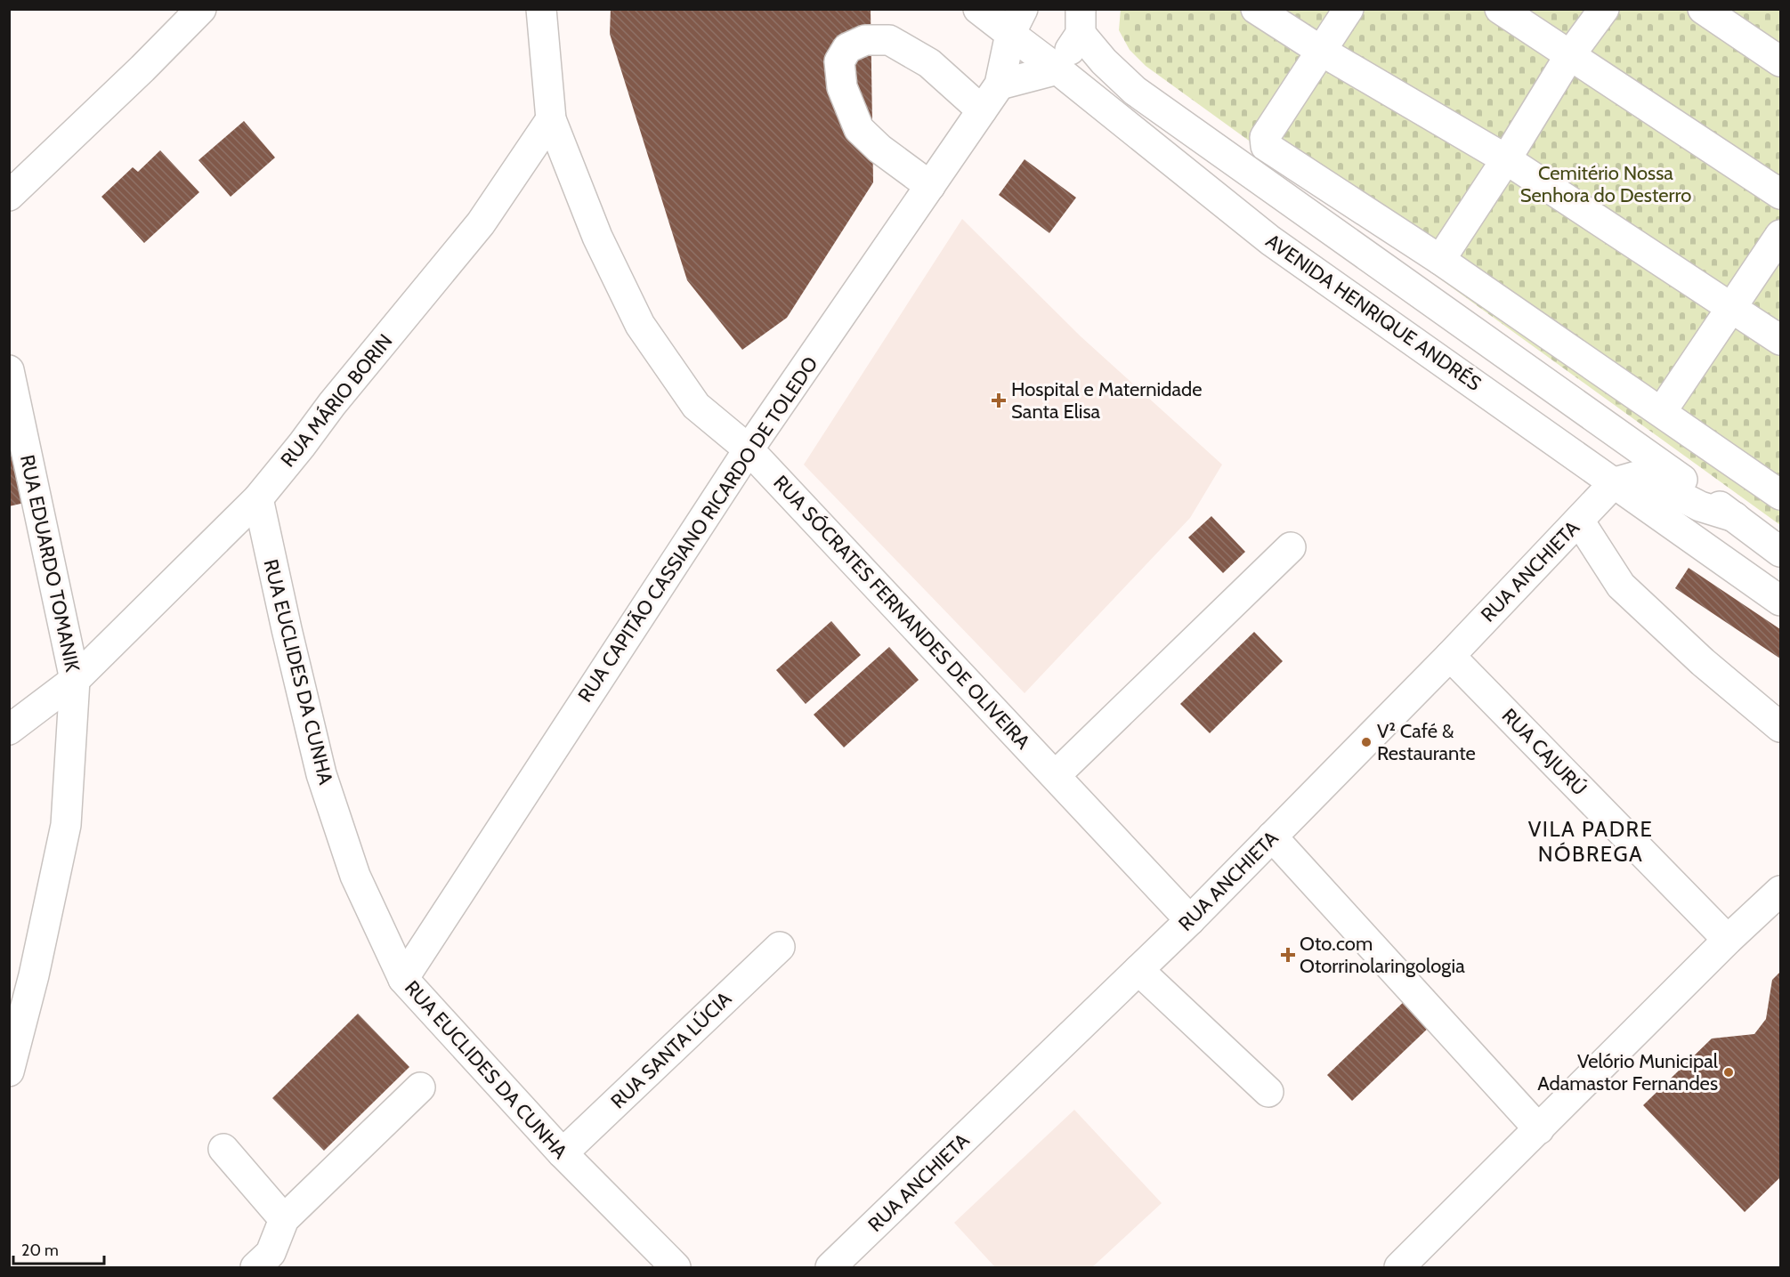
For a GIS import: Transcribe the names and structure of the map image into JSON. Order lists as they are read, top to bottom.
{
  "streets": {
    "street": [
      "AVENIDA HENRIQUE ANDRÉS",
      "RUA MÁRIO BORIN",
      "RUA CAPITÃO CASSIANO RICARDO DE TOLEDO",
      "RUA EDUARDO TOMANIK",
      "RUA ANCHIETA",
      "RUA SÓCRATES FERNANDES DE OLIVEIRA",
      "RUA EUCLIDES DA CUNHA",
      "RUA CAJURÚ",
      "RUA SANTA LÚCIA"
    ]
  },
  "crossings": [
    ["AVENIDA HENRIQUE ANDRÉS", "RUA CAPITÃO CASSIANO RICARDO DE TOLEDO"],
    ["AVENIDA HENRIQUE ANDRÉS", "RUA ANCHIETA"],
    ["RUA MÁRIO BORIN", "RUA EDUARDO TOMANIK"],
    ["RUA MÁRIO BORIN", "RUA SÓCRATES FERNANDES DE OLIVEIRA"],
    ["RUA MÁRIO BORIN", "RUA EUCLIDES DA CUNHA"],
    ["RUA CAPITÃO CASSIANO RICARDO DE TOLEDO", "RUA SÓCRATES FERNANDES DE OLIVEIRA"],
    ["RUA CAPITÃO CASSIANO RICARDO DE TOLEDO", "RUA EUCLIDES DA CUNHA"],
    ["RUA ANCHIETA", "RUA SÓCRATES FERNANDES DE OLIVEIRA"],
    ["RUA ANCHIETA", "RUA CAJURÚ"],
    ["RUA EUCLIDES DA CUNHA", "RUA SANTA LÚCIA"]
  ],
  "districts": ["VILA PADRE NÓBREGA"],
  "parks": ["Cemitério Nossa Senhora do Desterro"],
  "places": {
    "health": ["Hospital e Maternidade Santa Elisa", "Oto.com Otorrinolaringologia"],
    "other": ["V² Café & Restaurante", "Velório Municipal Adamastor Fernandes"]
  },
  "scale_bar": "20 m"
}
